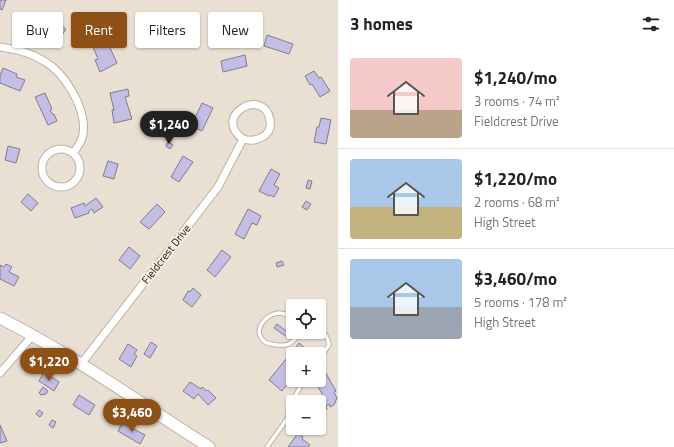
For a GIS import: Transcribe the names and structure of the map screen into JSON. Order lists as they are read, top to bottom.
{
  "streets": {
    "street": ["Fieldcrest Drive"]
  },
  "page": {
    "heading": "3 homes",
    "chip": [
      "Buy",
      "Rent",
      "Filters",
      "New"
    ],
    "list": [
      {
        "name": "$1,240/mo",
        "note": "3 rooms · 74 m² · Fieldcrest Drive"
      },
      {
        "name": "$1,220/mo",
        "note": "2 rooms · 68 m² · High Street"
      },
      {
        "name": "$3,460/mo",
        "note": "5 rooms · 178 m² · High Street"
      }
    ],
    "price": ["$1,240", "$1,220", "$3,460"],
    "map_buttons": ["+", "−"]
  }
}
